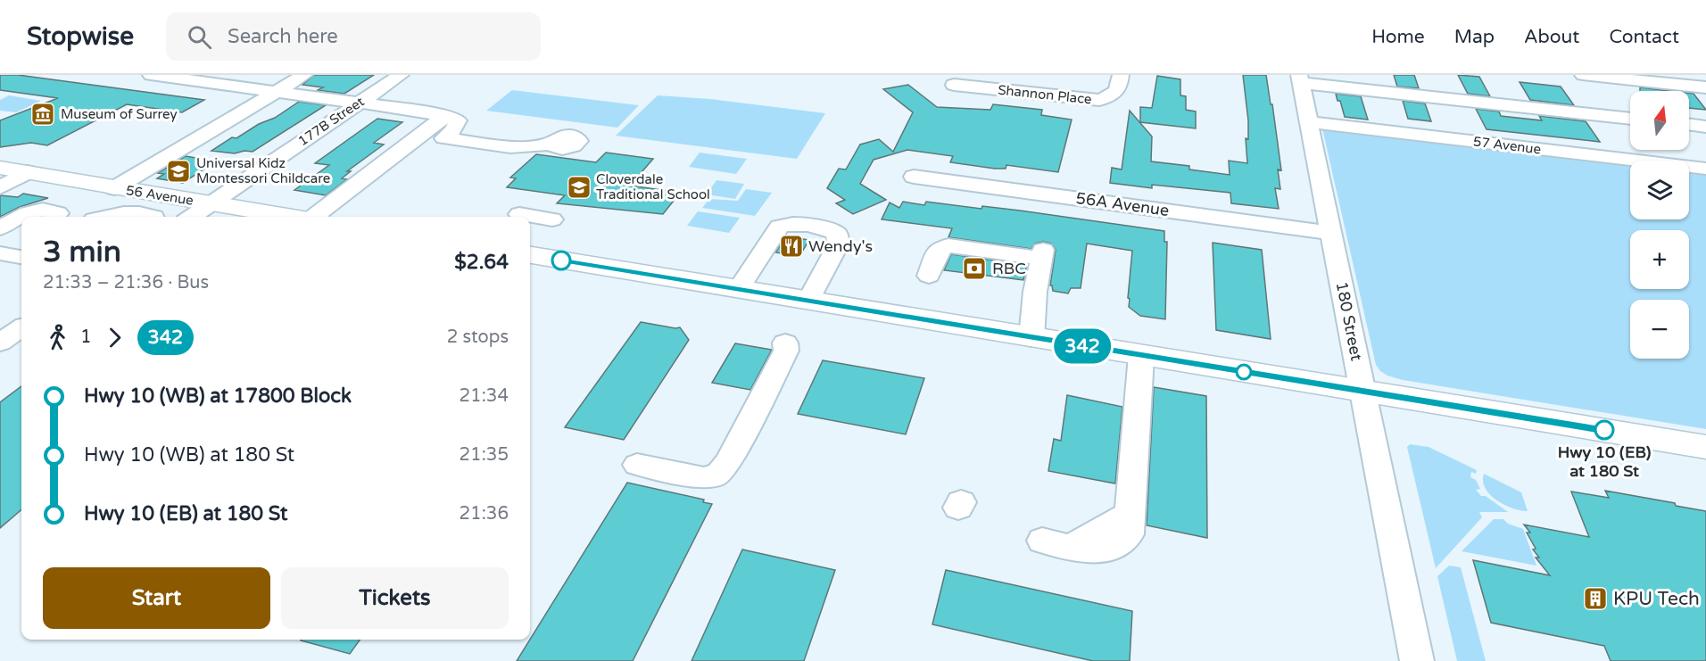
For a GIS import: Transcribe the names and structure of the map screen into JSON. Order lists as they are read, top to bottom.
{
  "streets": {
    "highway": ["56 Avenue"],
    "street": [
      "Shannon Place",
      "177B Street",
      "57 Avenue",
      "56A Avenue",
      "180 Street"
    ]
  },
  "crossings": [
    ["177B Street", "56 Avenue"],
    ["57 Avenue", "180 Street"],
    ["56A Avenue", "180 Street"]
  ],
  "places": {
    "museum": ["Museum of Surrey"],
    "school or university": ["Universal Kidz Montessori Childcare", "Cloverdale Traditional School"],
    "restaurant": ["Wendy's"],
    "bank": ["RBC"],
    "other": ["Hwy 10 (EB) at 180 St"],
    "building": ["KPU Tech"]
  },
  "lines": ["bus line 342"],
  "north": "top",
  "page": {
    "header": "Stopwise",
    "search": "Search here",
    "nav": [
      "Home",
      "Map",
      "About",
      "Contact"
    ],
    "on_map": "342",
    "map_buttons": ["+", "−"],
    "heading": ["3 min", "21:33 – 21:36 · Bus", "$2.64"],
    "legs": ["1", "342", "2 stops"],
    "list": [
      {
        "name": "Hwy 10 (WB) at 17800 Block",
        "value": "21:34"
      },
      {
        "name": "Hwy 10 (WB) at 180 St",
        "value": "21:35"
      },
      {
        "name": "Hwy 10 (EB) at 180 St",
        "value": "21:36"
      }
    ],
    "buttons": ["Start", "Tickets"]
  }
}
